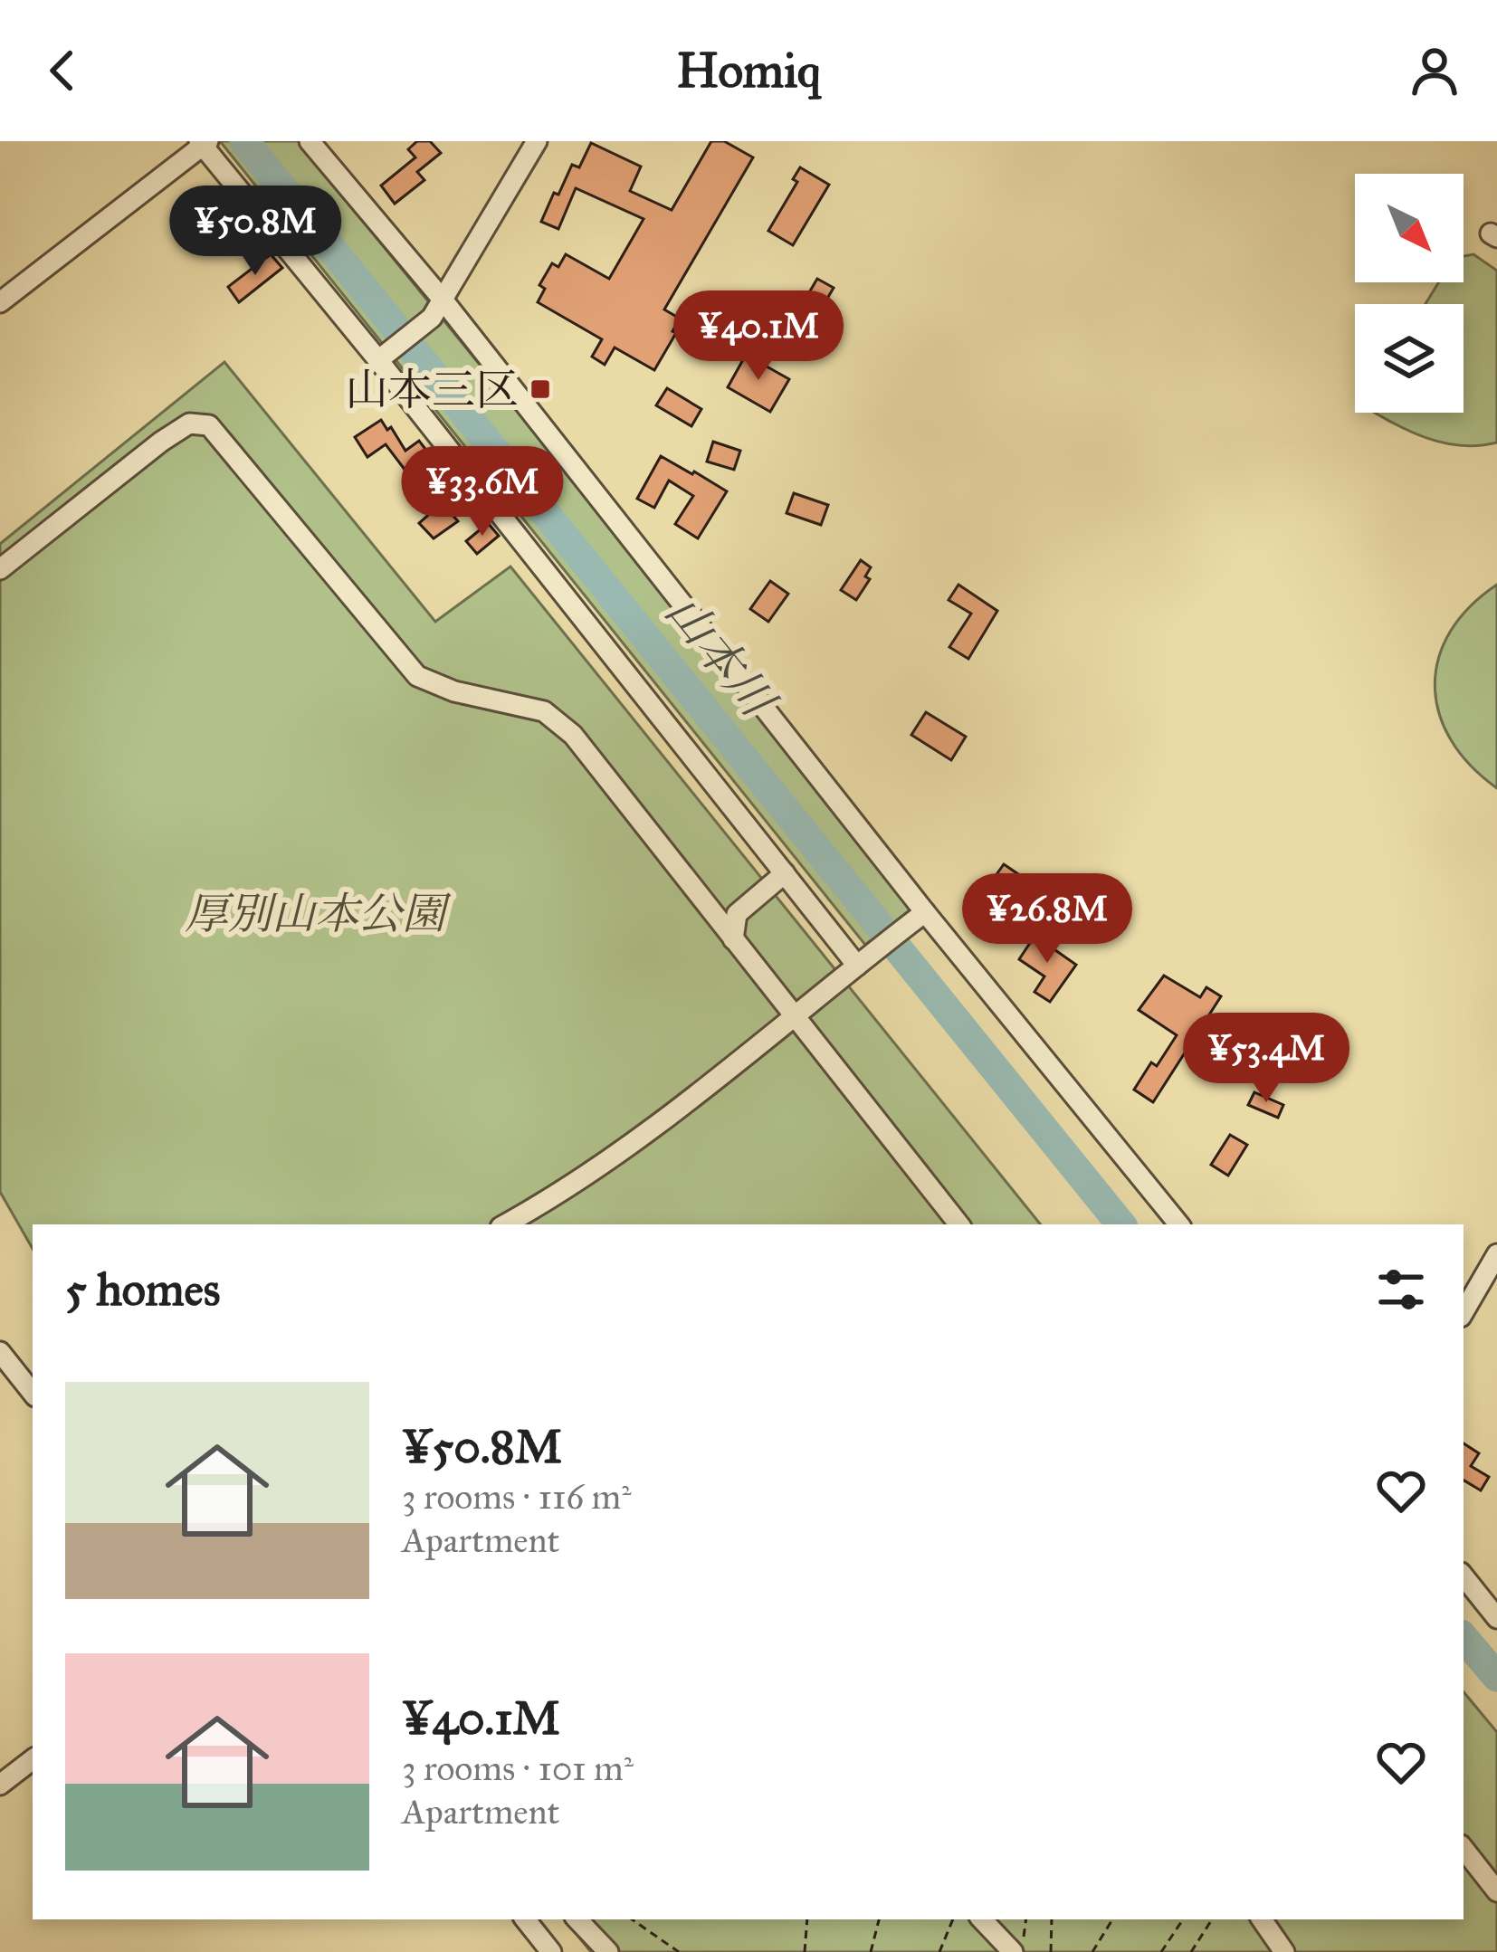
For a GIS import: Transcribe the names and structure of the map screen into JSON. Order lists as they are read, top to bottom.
{
  "water": ["山本川"],
  "parks": ["厚別山本公園"],
  "places": {
    "transit": ["山本三区"]
  },
  "north": "bottom right",
  "page": {
    "header": "Homiq",
    "price": [
      "¥50.8M",
      "¥40.1M",
      "¥33.6M",
      "¥26.8M",
      "¥53.4M"
    ],
    "heading": "5 homes",
    "list": [
      {
        "name": "¥50.8M",
        "note": "3 rooms · 116 m² · Apartment"
      },
      {
        "name": "¥40.1M",
        "note": "3 rooms · 101 m² · Apartment"
      }
    ]
  }
}
